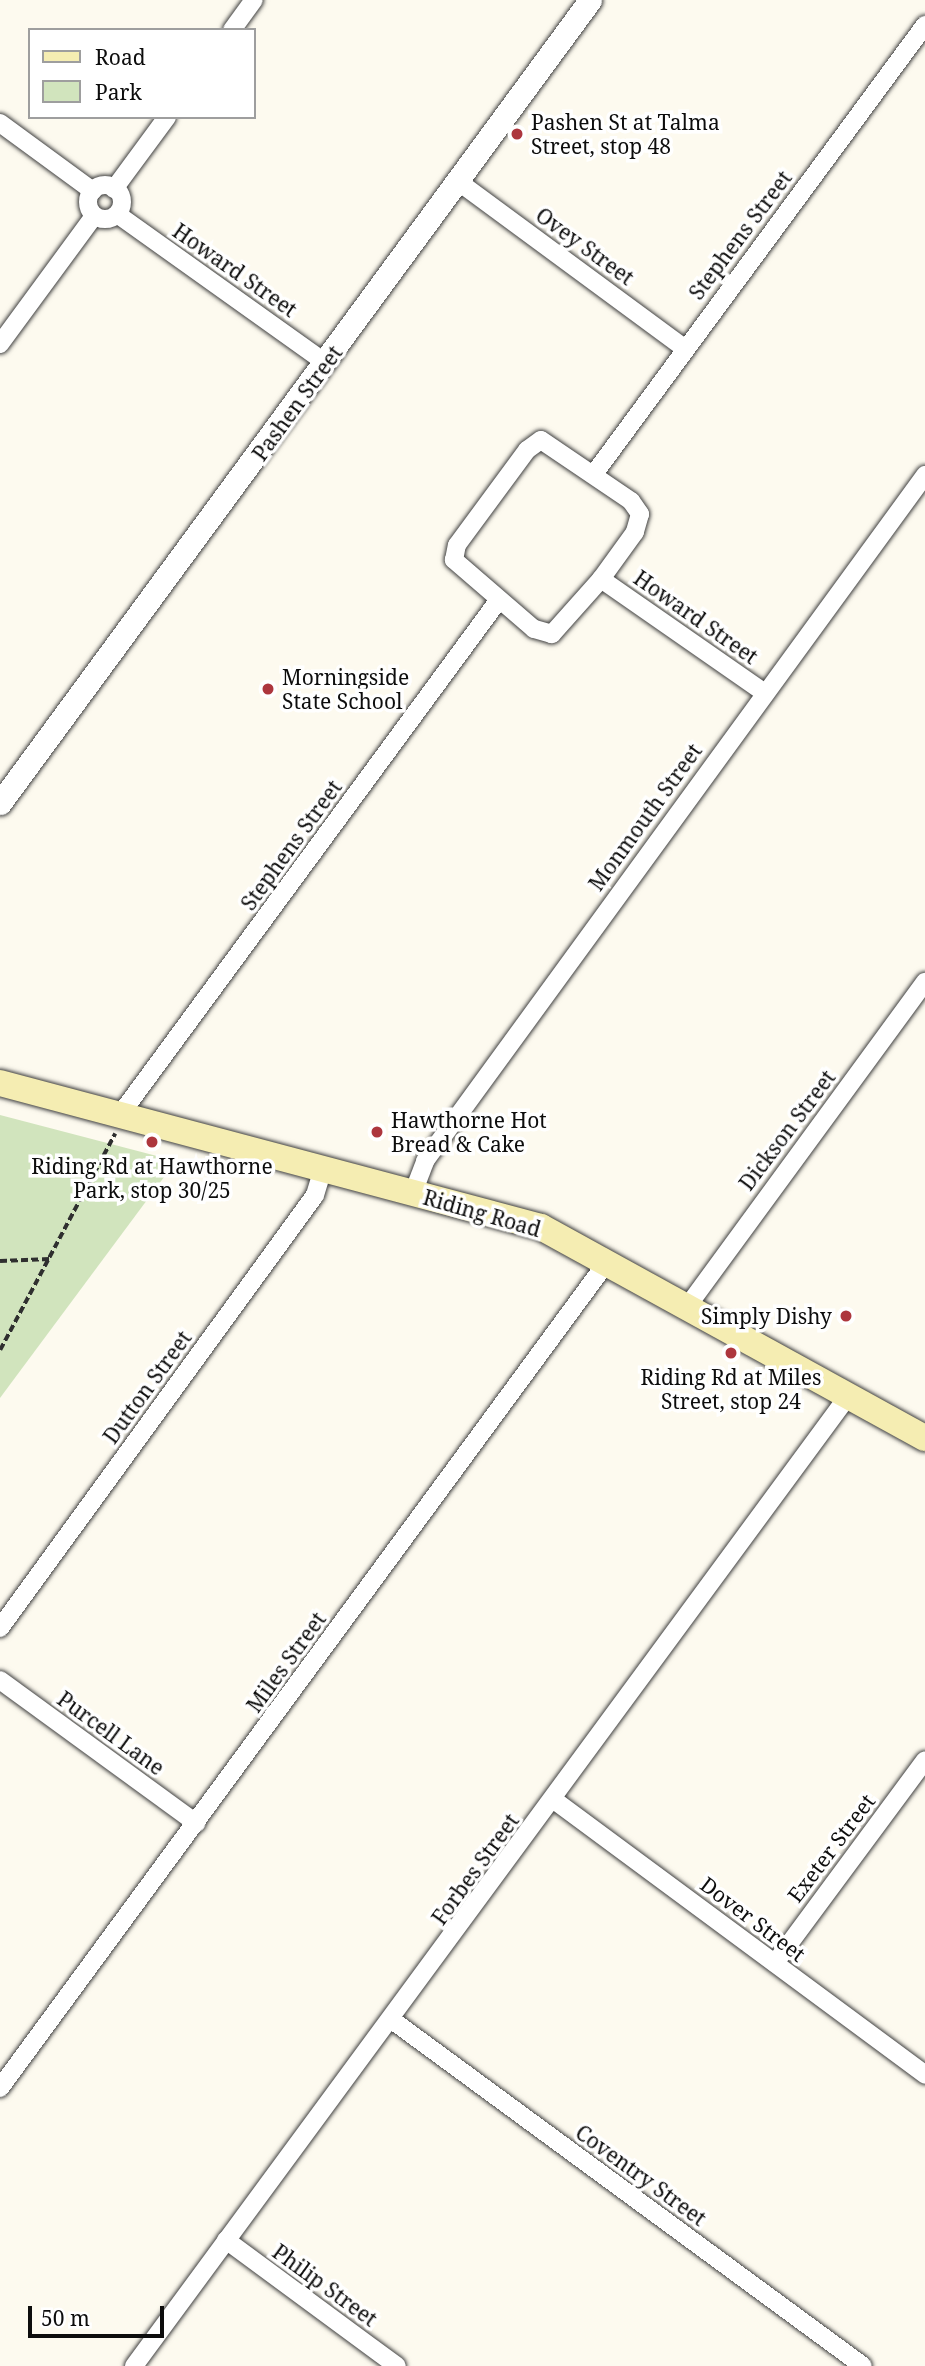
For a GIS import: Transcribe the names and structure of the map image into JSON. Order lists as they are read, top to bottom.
{
  "streets": {
    "main road": ["Riding Road"],
    "street": [
      "Stephens Street",
      "Ovey Street",
      "Howard Street",
      "Pashen Street",
      "Monmouth Street",
      "Dickson Street",
      "Dutton Street",
      "Miles Street",
      "Purcell Lane",
      "Exeter Street",
      "Forbes Street",
      "Dover Street",
      "Coventry Street",
      "Philip Street"
    ]
  },
  "crossings": [
    ["Stephens Street", "Ovey Street"],
    ["Stephens Street", "Howard Street"],
    ["Stephens Street", "Riding Road"],
    ["Ovey Street", "Pashen Street"],
    ["Howard Street", "Pashen Street"],
    ["Howard Street", "Monmouth Street"],
    ["Monmouth Street", "Riding Road"],
    ["Dickson Street", "Riding Road"],
    ["Riding Road", "Dutton Street"],
    ["Riding Road", "Miles Street"],
    ["Riding Road", "Forbes Street"],
    ["Miles Street", "Purcell Lane"],
    ["Exeter Street", "Dover Street"],
    ["Forbes Street", "Dover Street"],
    ["Forbes Street", "Coventry Street"],
    ["Forbes Street", "Philip Street"]
  ],
  "places": [
    "Pashen St at Talma Street, stop 48",
    "Morningside State School",
    "Hawthorne Hot Bread & Cake",
    "Riding Rd at Hawthorne Park, stop 30/25",
    "Simply Dishy",
    "Riding Rd at Miles Street, stop 24"
  ],
  "legend": ["Road", "Park"],
  "scale_bar": "50 m"
}
